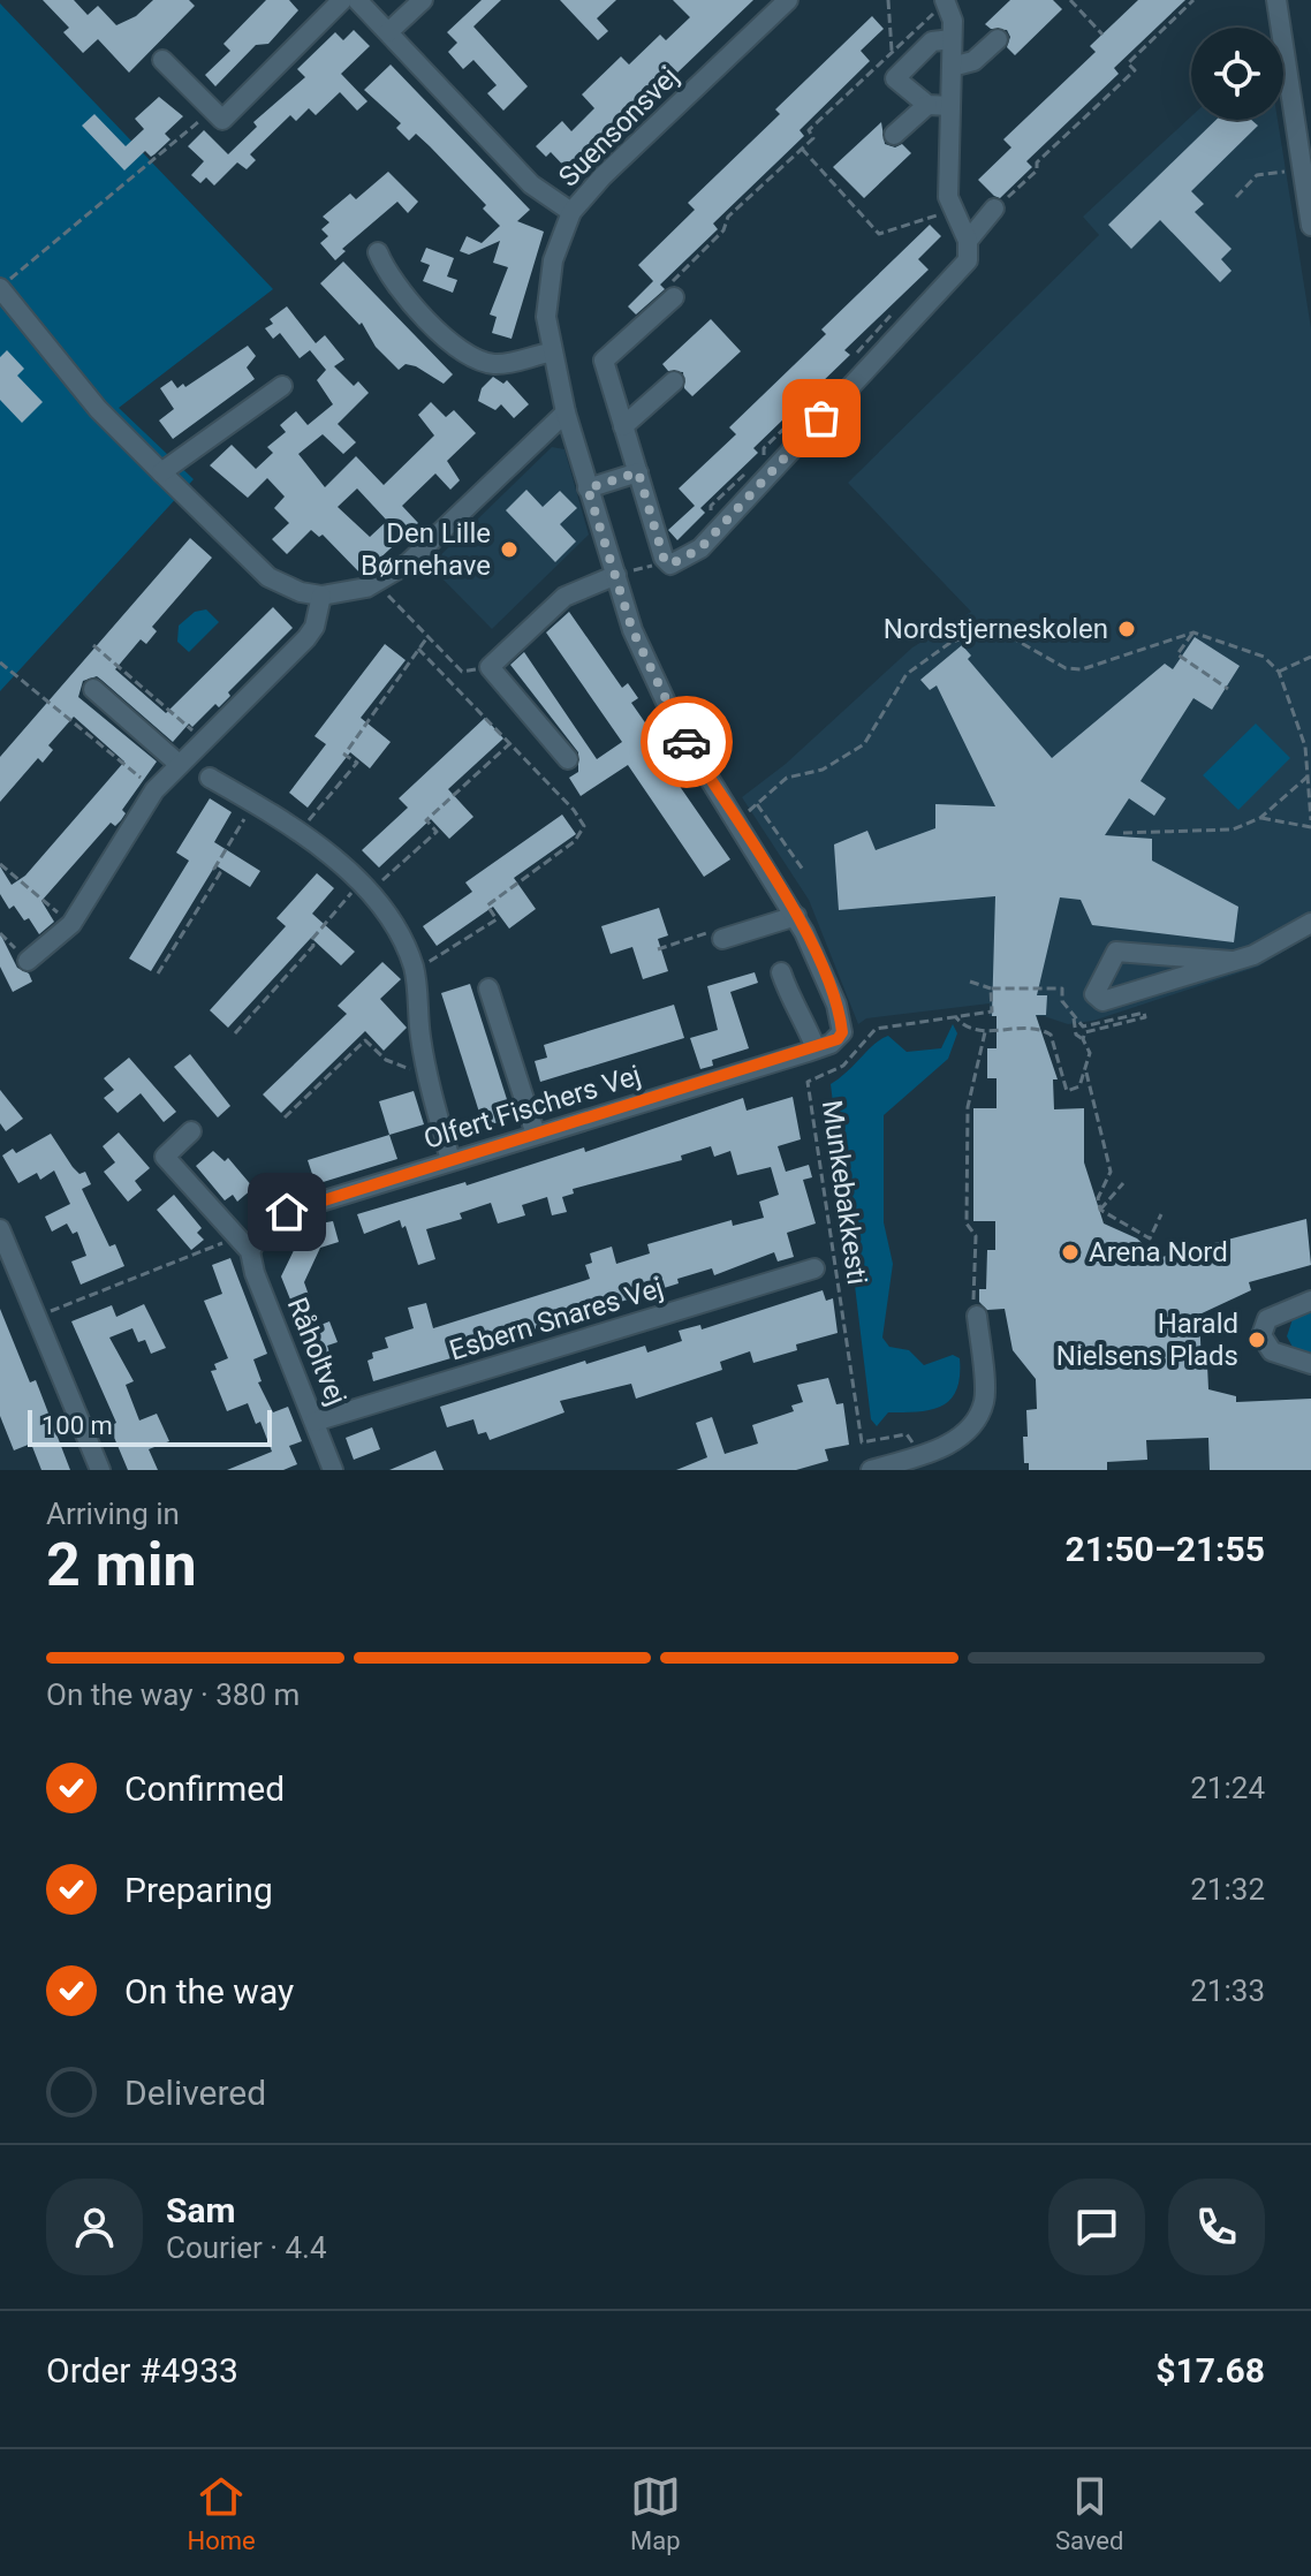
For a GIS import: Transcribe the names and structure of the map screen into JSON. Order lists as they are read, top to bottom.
{
  "streets": {
    "street": [
      "Suensonsvej",
      "Olfert Fischers Vej",
      "Esbern Snares Vej",
      "Råholtvej"
    ],
    "path": ["Munkebakkesti"]
  },
  "crossings": [
    ["Suensonsvej", "Olfert Fischers Vej"],
    ["Olfert Fischers Vej", "Råholtvej"],
    ["Esbern Snares Vej", "Råholtvej"]
  ],
  "places": [
    "Den Lille Børnehave",
    "Nordstjerneskolen",
    "Arena Nord",
    "Harald Nielsens Plads"
  ],
  "scale_bar": "100 m",
  "page": {
    "scale": "100 m",
    "heading": ["2 min", "Arriving in", "21:50–21:55"],
    "panel": [
      "Sam",
      "Courier · 4.4",
      "Order #4933",
      "$17.68"
    ],
    "bar": "On the way · 380 m",
    "list": [
      ["Confirmed", "21:24"],
      ["Preparing", "21:32"],
      ["On the way", "21:33"],
      "Delivered"
    ],
    "tabs": ["Home", "Map", "Saved"]
  }
}
